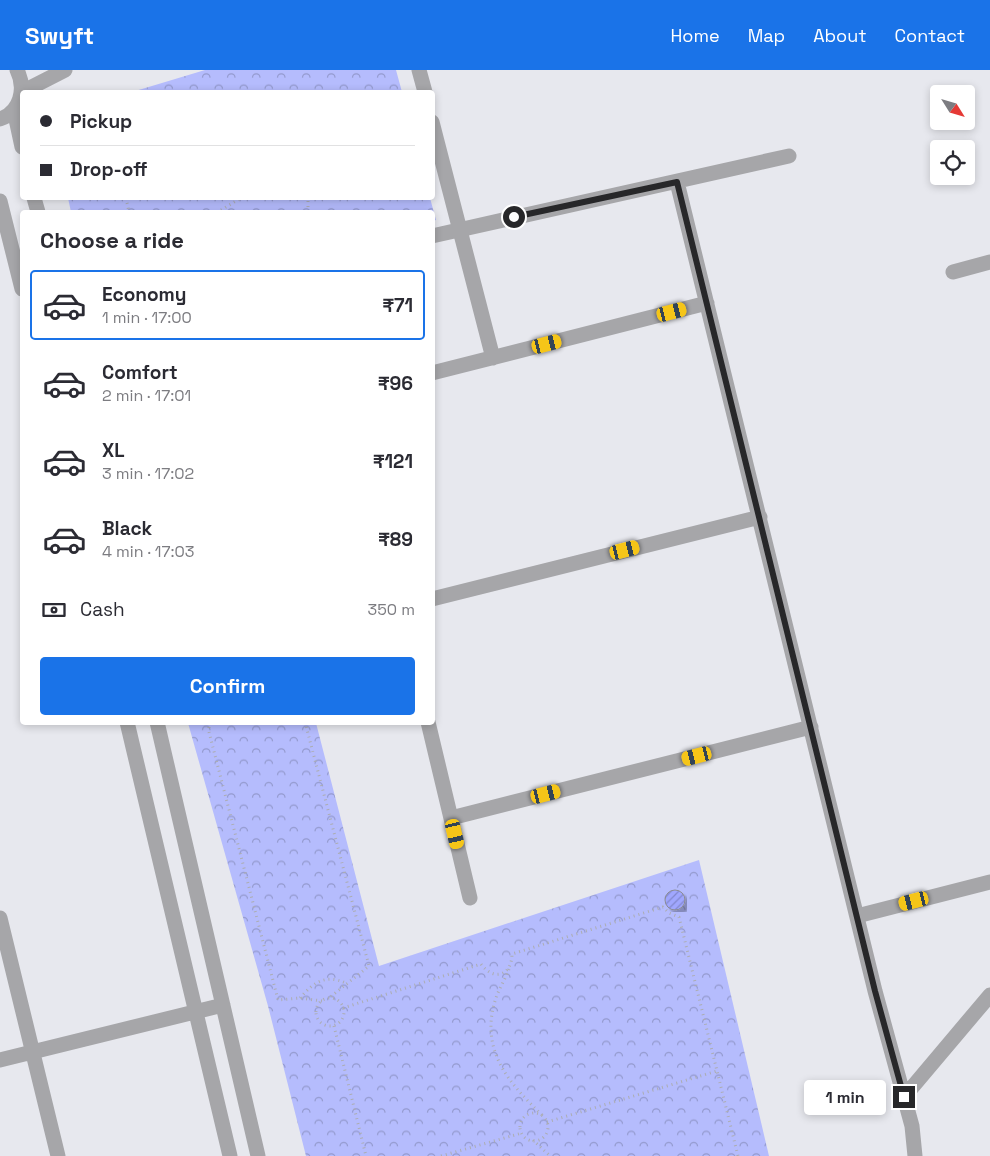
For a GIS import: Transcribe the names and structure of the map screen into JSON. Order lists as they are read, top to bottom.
{
  "north": "bottom right",
  "page": {
    "header": "Swyft",
    "nav": [
      "Home",
      "Map",
      "About",
      "Contact"
    ],
    "banner": ["Pickup", "Drop-off"],
    "heading": "Choose a ride",
    "list": [
      {
        "name": "Economy",
        "note": "1 min · 17:00",
        "value": "₹71"
      },
      {
        "name": "Comfort",
        "note": "2 min · 17:01",
        "value": "₹96"
      },
      {
        "name": "XL",
        "note": "3 min · 17:02",
        "value": "₹121"
      },
      {
        "name": "Black",
        "note": "4 min · 17:03",
        "value": "₹89"
      }
    ],
    "pay": ["Cash", "350 m"],
    "buttons": "Confirm",
    "bubble": "1 min"
  }
}
